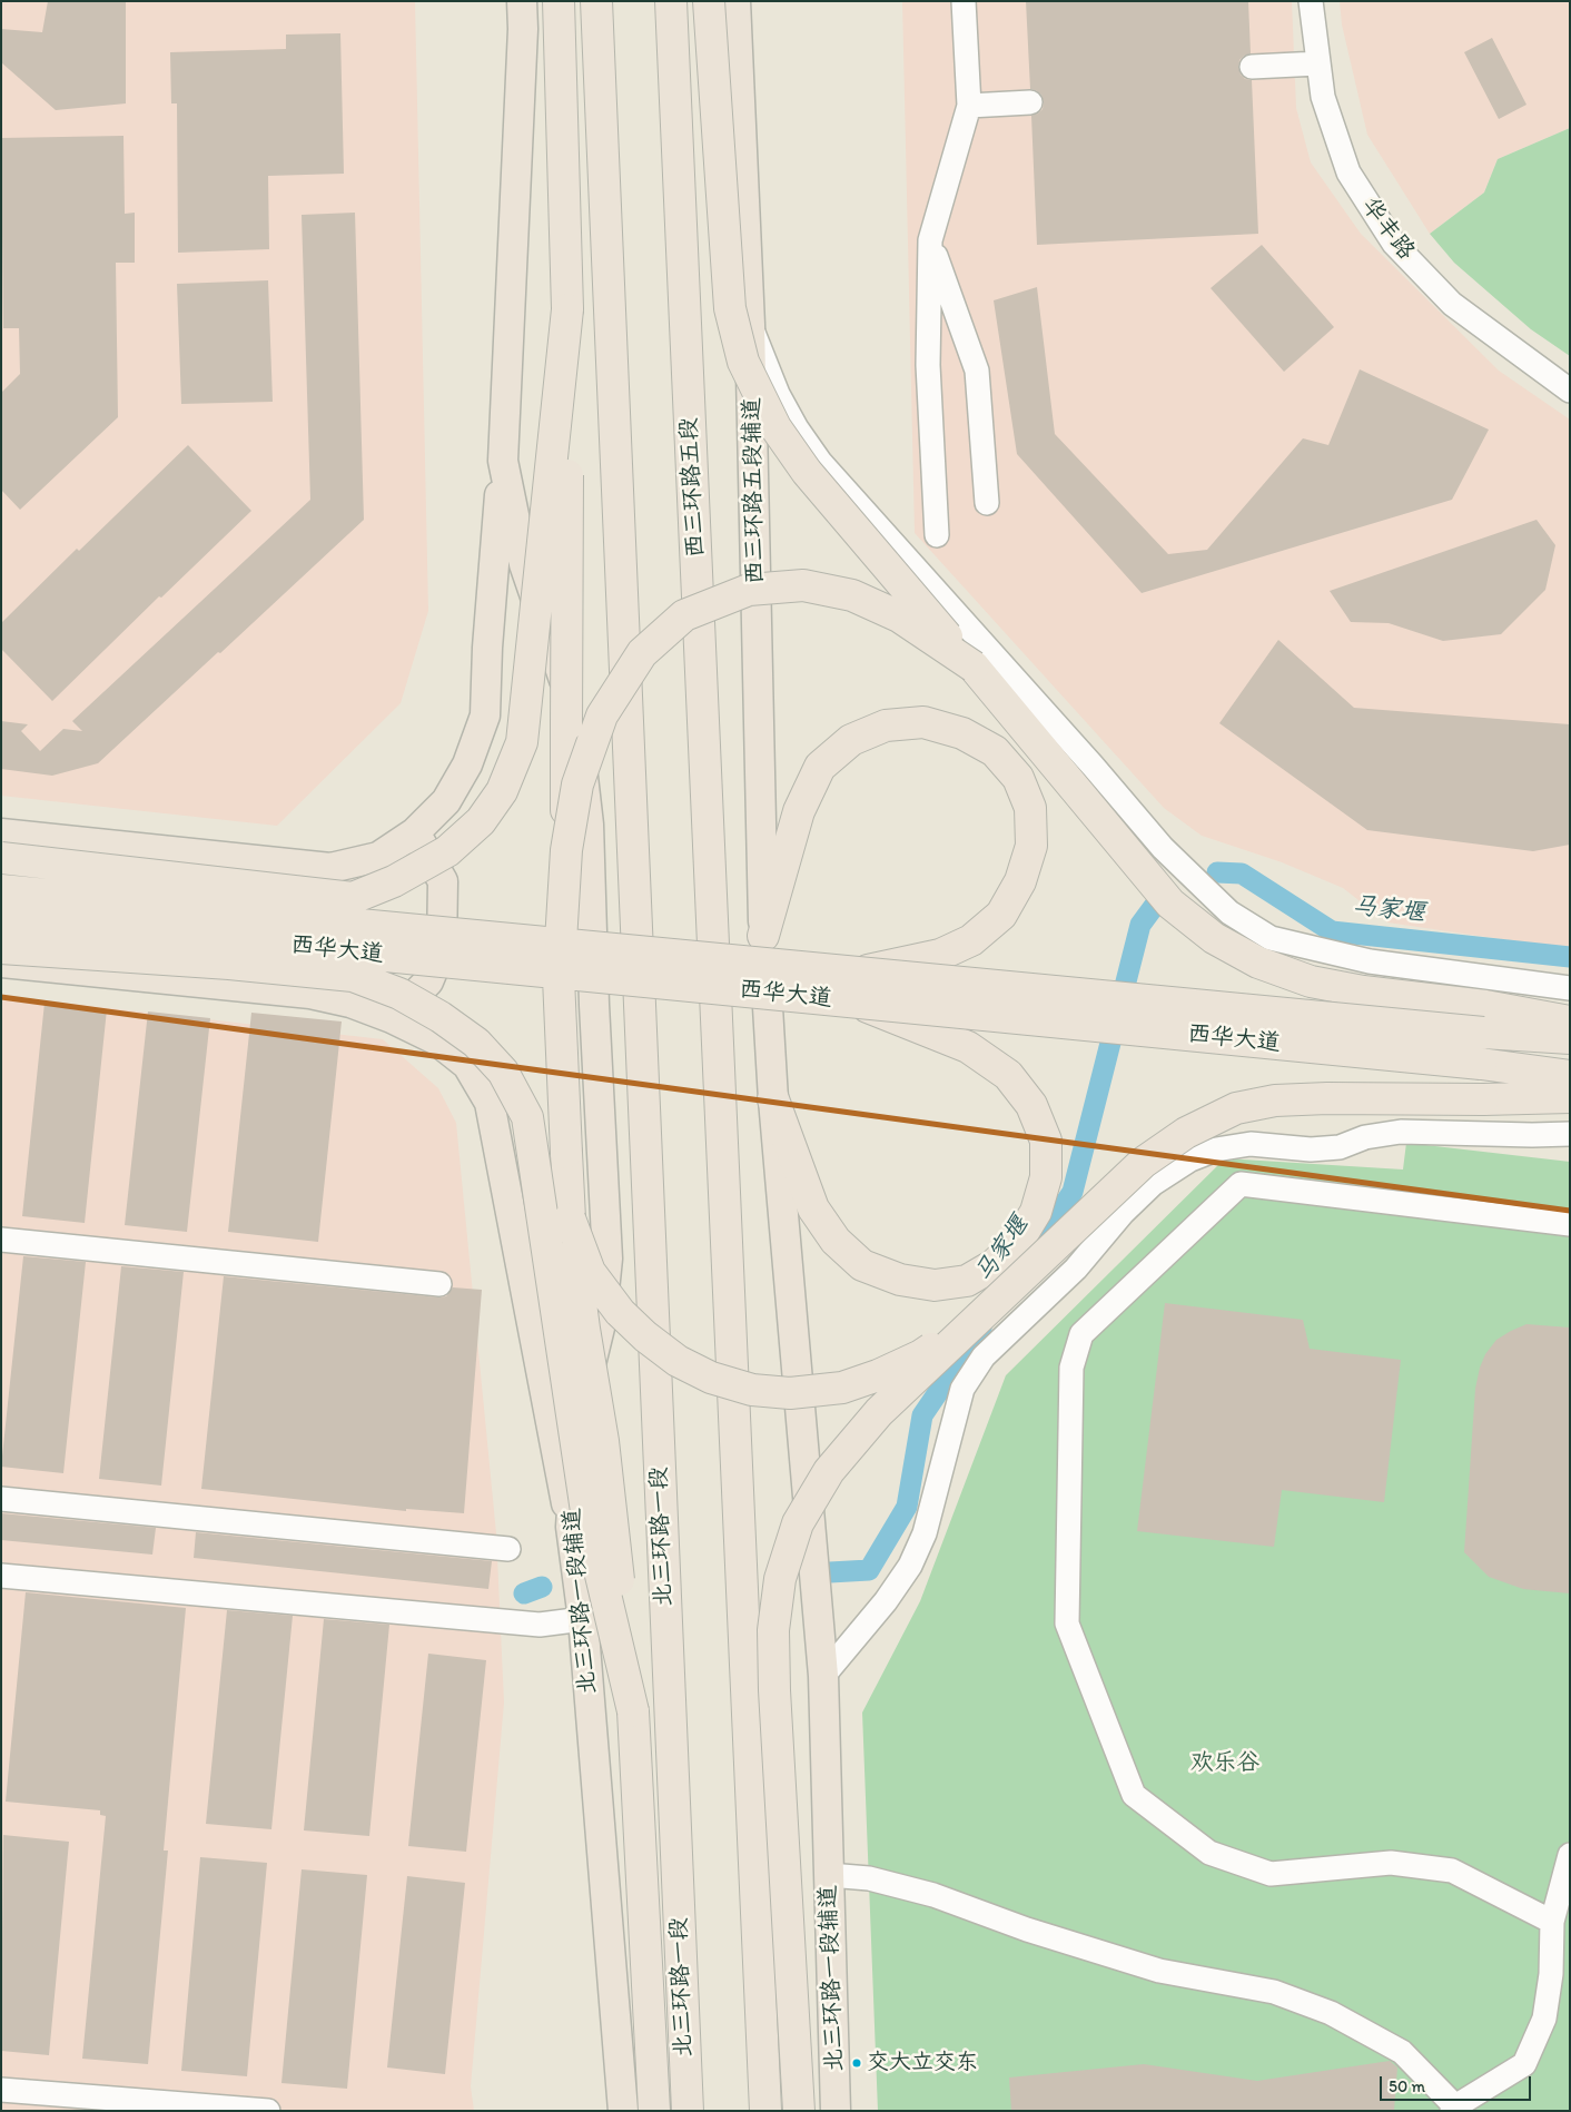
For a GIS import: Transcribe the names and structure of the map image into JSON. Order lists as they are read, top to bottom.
{
  "streets": {
    "highway": ["西三环路五段", "西华大道", "北三环路一段"],
    "main road": ["西三环路五段辅道", "北三环路一段辅道"],
    "street": ["华丰路"]
  },
  "crossings": [
    ["西三环路五段辅道", "北三环路一段辅道"]
  ],
  "water": ["马家堰"],
  "parks": ["欢乐谷"],
  "places": ["交大立交东"],
  "scale_bar": "50 m"
}
